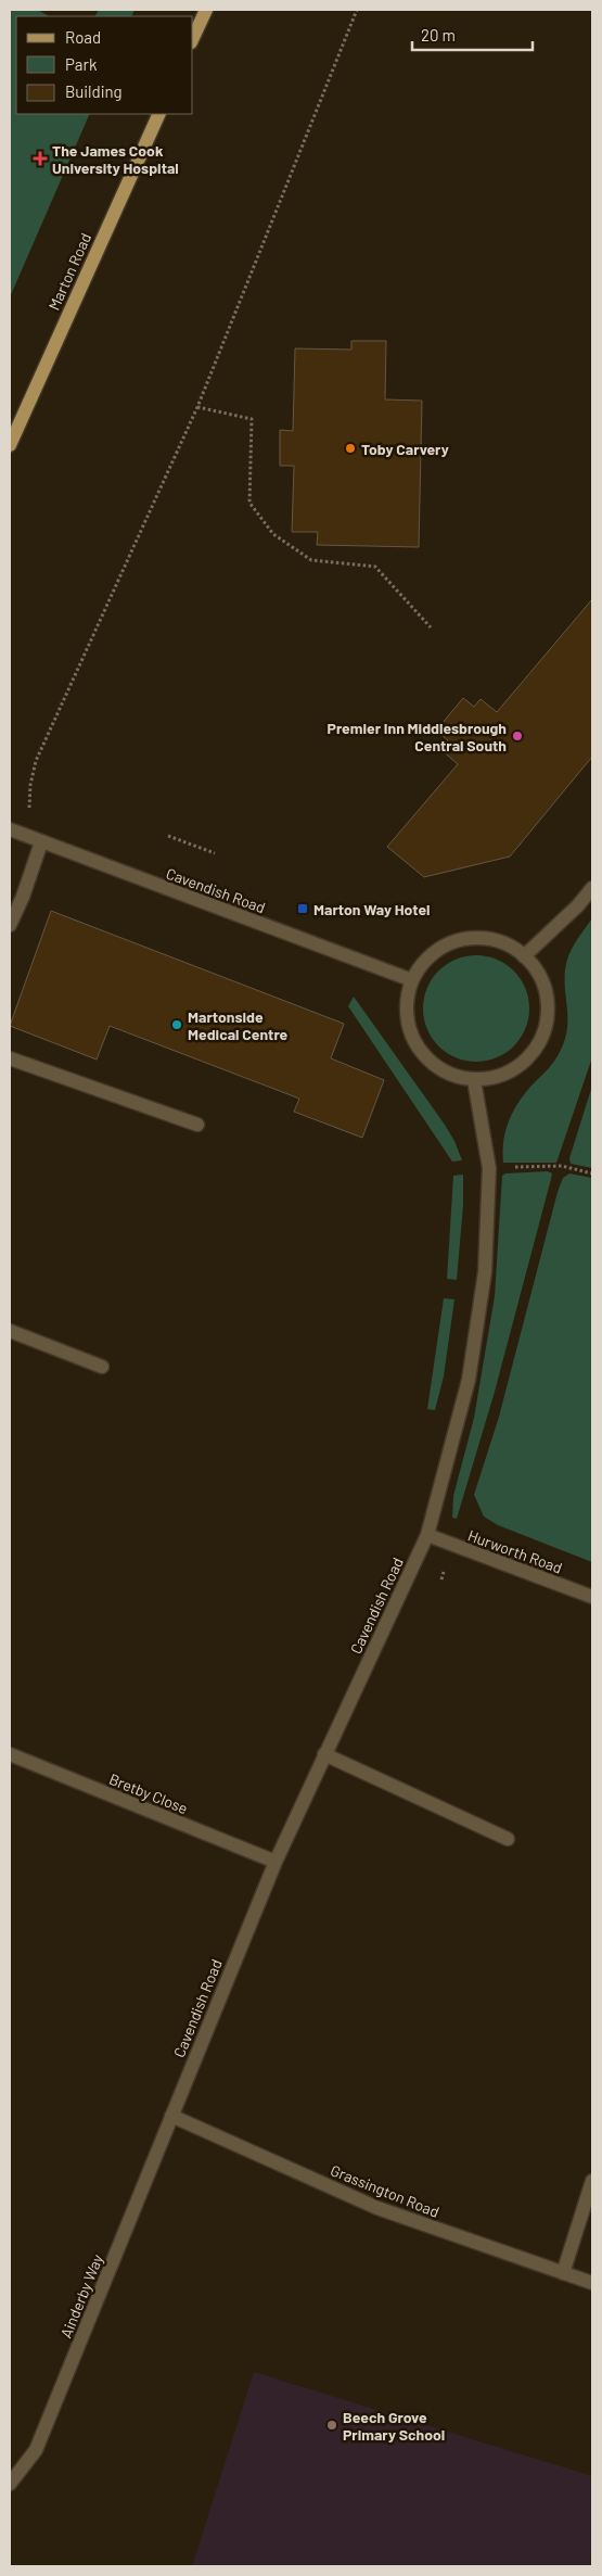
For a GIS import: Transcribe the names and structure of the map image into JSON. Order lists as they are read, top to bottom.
{
  "streets": {
    "main road": ["Marton Road"],
    "street": [
      "Cavendish Road",
      "Hurworth Road",
      "Bretby Close",
      "Grassington Road",
      "Ainderby Way"
    ]
  },
  "crossings": [
    ["Cavendish Road", "Hurworth Road"],
    ["Cavendish Road", "Bretby Close"],
    ["Cavendish Road", "Grassington Road"],
    ["Cavendish Road", "Ainderby Way"],
    ["Grassington Road", "Ainderby Way"]
  ],
  "places": {
    "health": ["The James Cook University Hospital"],
    "other": [
      "Toby Carvery",
      "Premier Inn Middlesbrough Central South",
      "Martonside Medical Centre",
      "Beech Grove Primary School"
    ],
    "transit": ["Marton Way Hotel"]
  },
  "legend": ["Road", "Park", "Building"],
  "scale_bar": "20 m"
}
